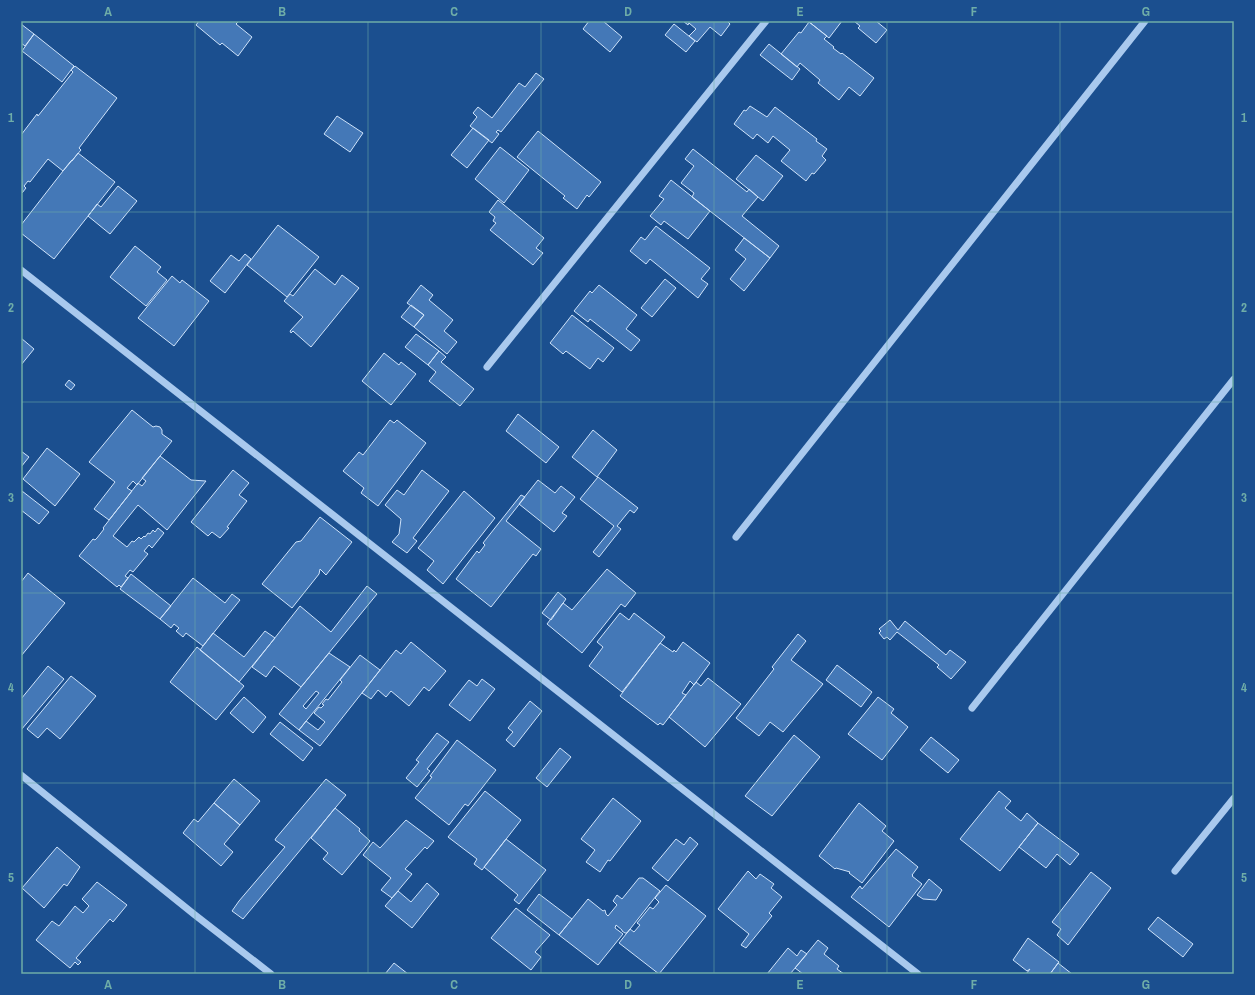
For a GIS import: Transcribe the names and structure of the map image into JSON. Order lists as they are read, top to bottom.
{
  "grid": {
    "columns": [
      "A",
      "B",
      "C",
      "D",
      "E",
      "F",
      "G"
    ],
    "rows": [
      "1",
      "2",
      "3",
      "4",
      "5"
    ]
  }
}
